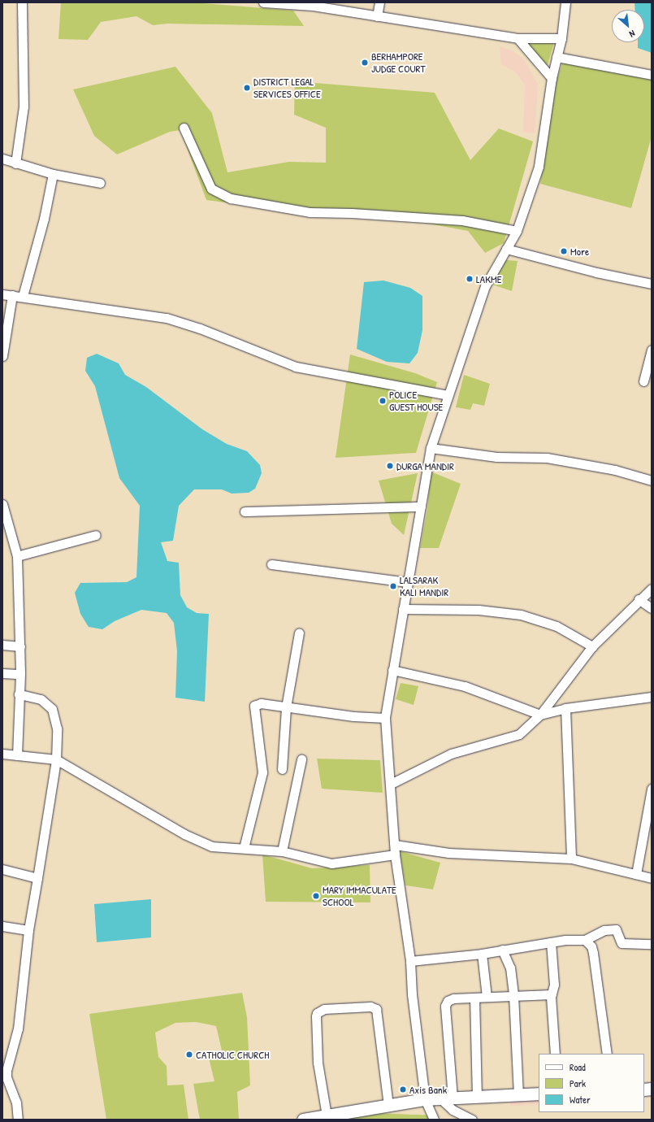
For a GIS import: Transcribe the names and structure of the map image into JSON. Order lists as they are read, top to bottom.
{
  "places": [
    "BERHAMPORE JUDGE COURT",
    "DISTRICT LEGAL SERVICES OFFICE",
    "More",
    "LAKME",
    "POLICE GUEST HOUSE",
    "DURGA MANDIR",
    "LALSARAK KALI MANDIR",
    "MARY IMMACULATE SCHOOL",
    "CATHOLIC CHURCH",
    "Axis Bank"
  ],
  "legend": ["Road", "Park", "Water"],
  "north": "bottom right"
}
